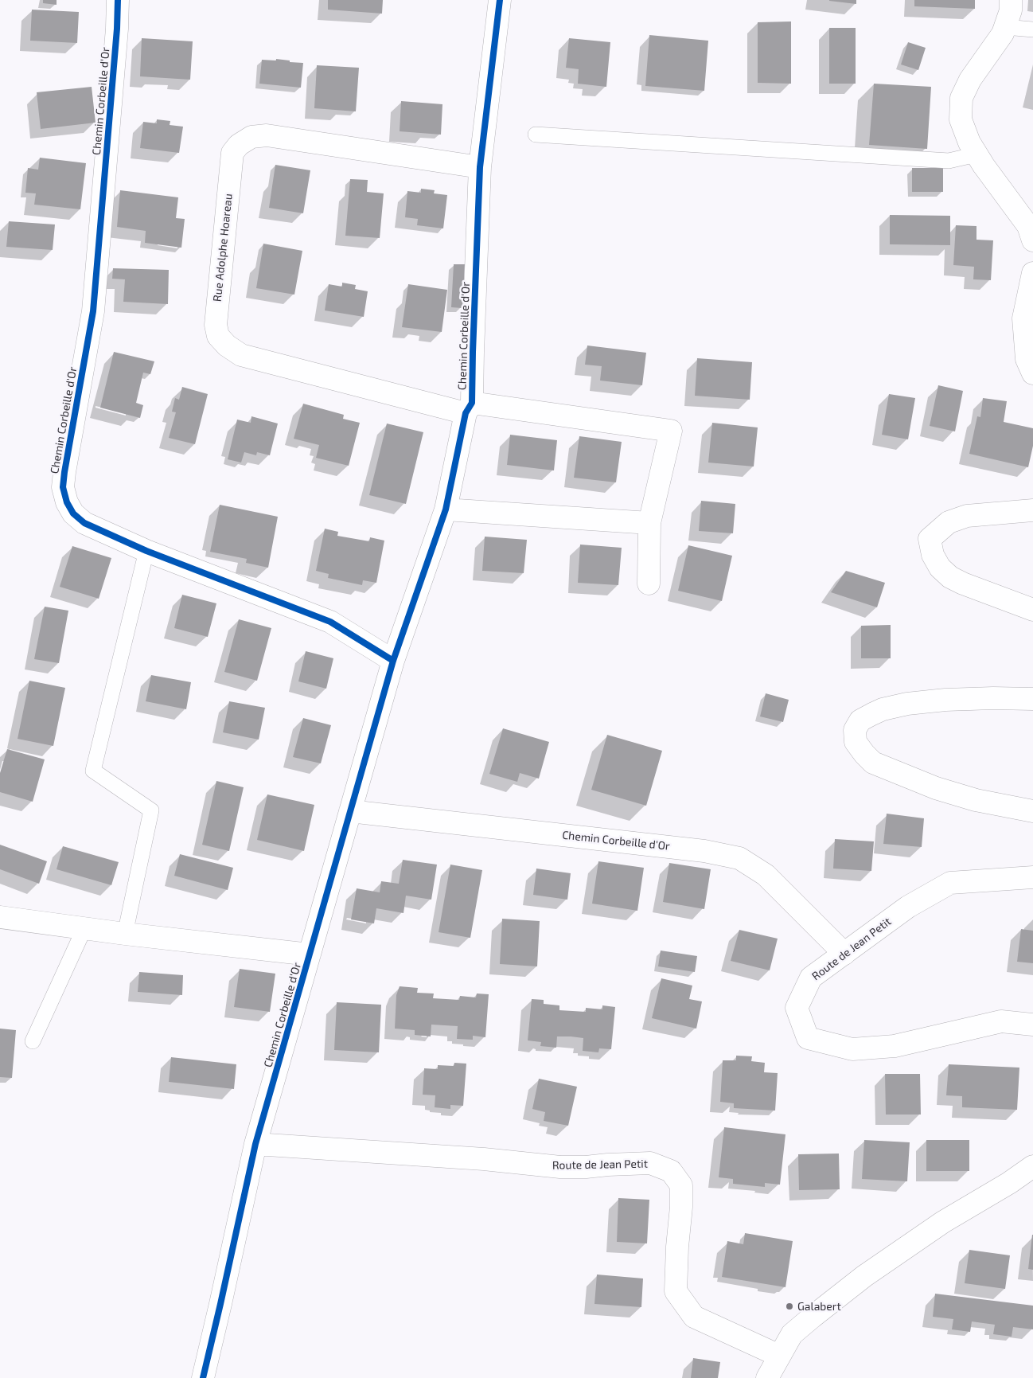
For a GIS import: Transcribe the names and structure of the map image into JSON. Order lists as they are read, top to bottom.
{
  "streets": {
    "street": ["Chemin Corbeille d'Or", "Rue Adolphe Hoareau", "Route de Jean Petit"]
  },
  "crossings": [
    ["Chemin Corbeille d'Or", "Rue Adolphe Hoareau"],
    ["Chemin Corbeille d'Or", "Route de Jean Petit"]
  ],
  "places": ["Galabert"]
}
